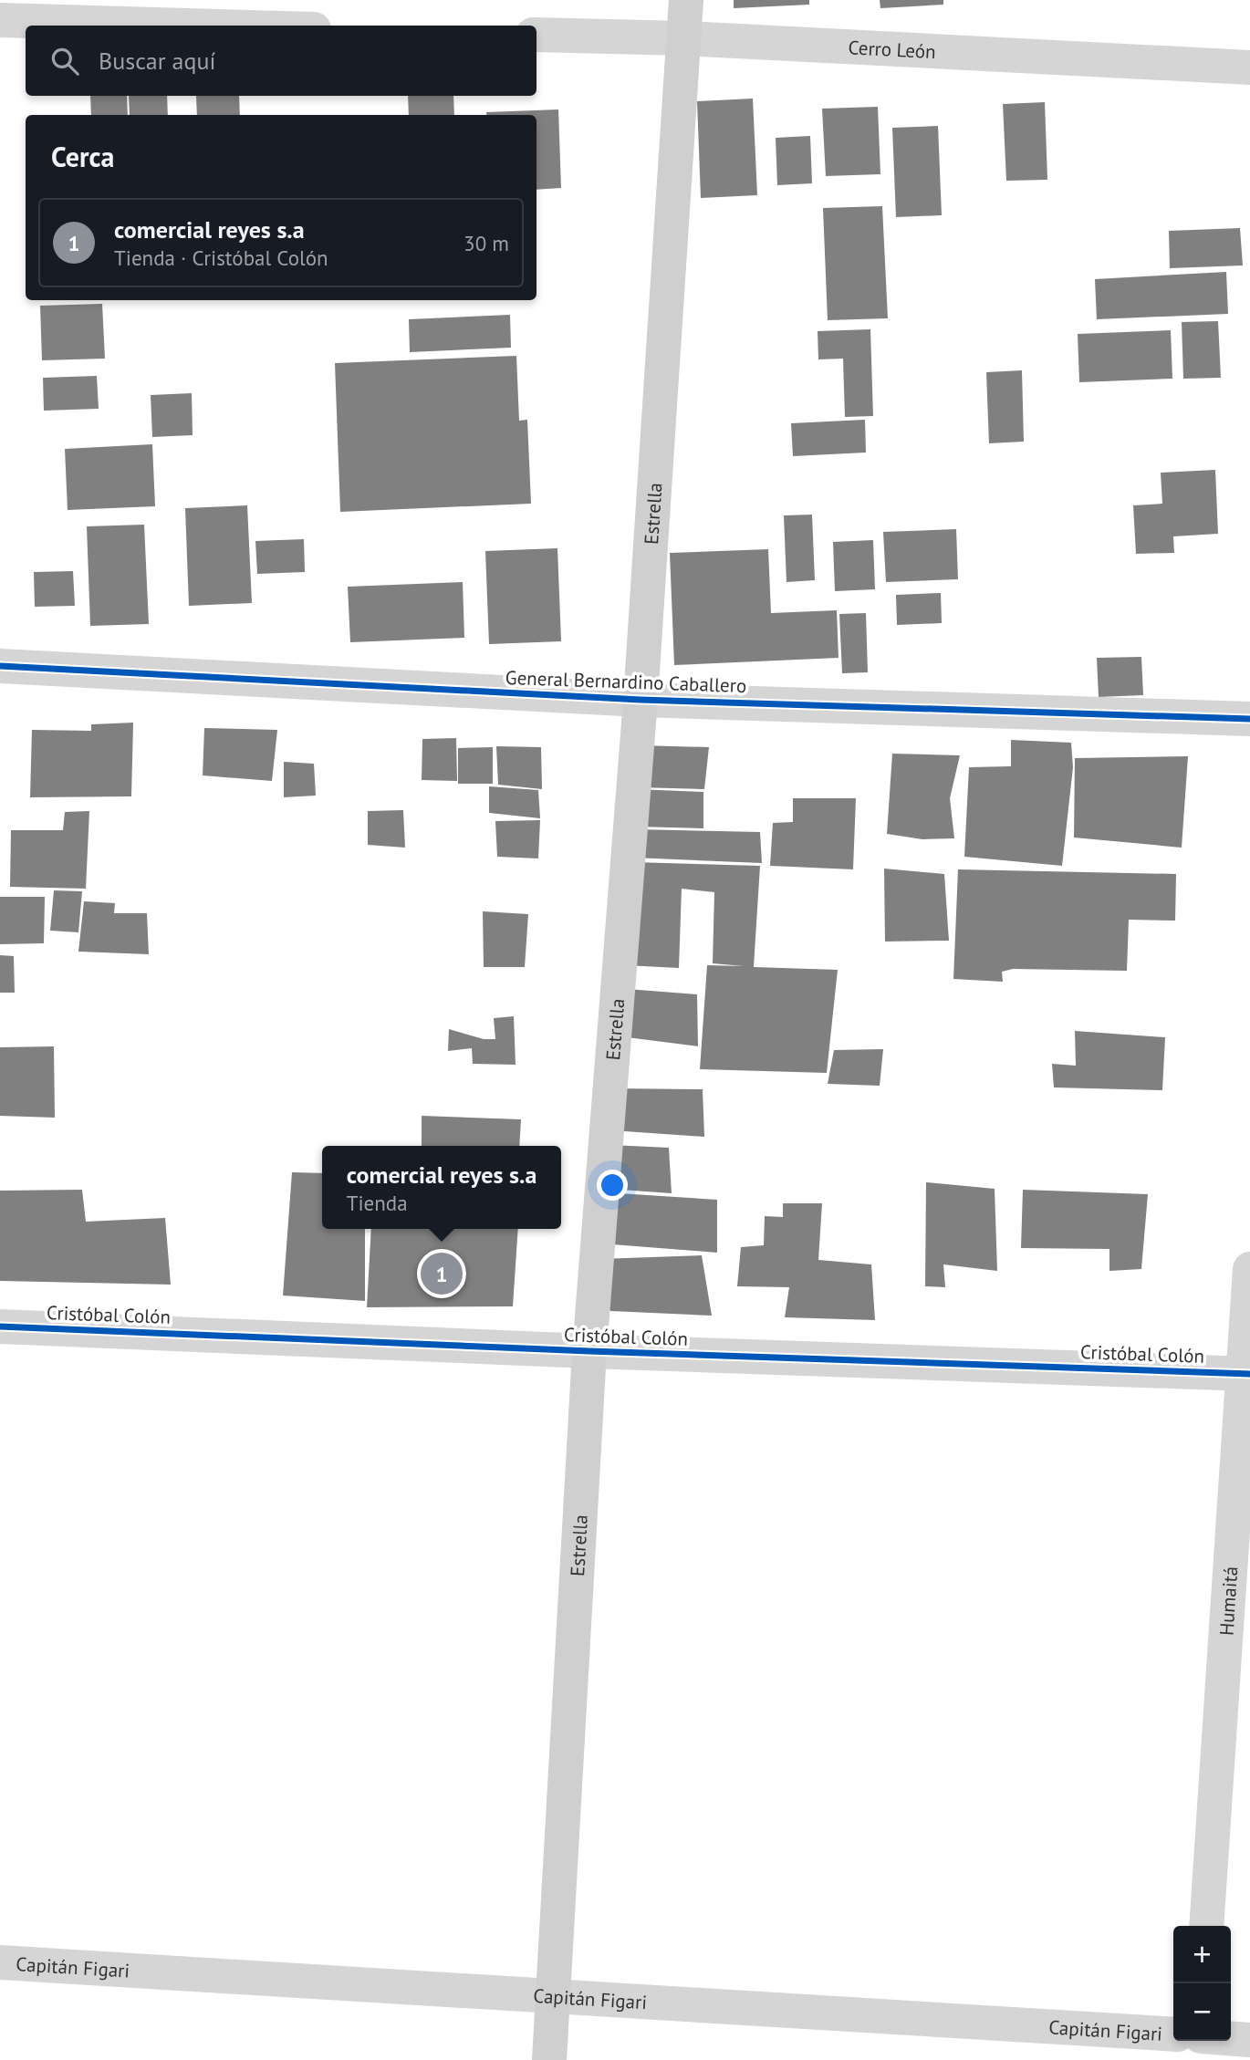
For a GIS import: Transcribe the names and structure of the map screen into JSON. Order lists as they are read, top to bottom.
{
  "streets": {
    "main road": ["Estrella"],
    "street": [
      "Cerro León",
      "General Bernardino Caballero",
      "Cristóbal Colón",
      "Humaitá",
      "Capitán Figari"
    ]
  },
  "crossings": [
    ["Cerro León", "Estrella"],
    ["Estrella", "General Bernardino Caballero"],
    ["Estrella", "Cristóbal Colón"],
    ["Estrella", "Capitán Figari"],
    ["Cristóbal Colón", "Humaitá"]
  ],
  "page": {
    "search": "Buscar aquí",
    "heading": "Cerca",
    "list": [
      {
        "mark": "1",
        "name": "comercial reyes s.a",
        "note": "Tienda · Cristóbal Colón",
        "value": "30 m"
      }
    ],
    "popup": ["comercial reyes s.a", "Tienda"],
    "pins": "1",
    "map_buttons": ["+", "−"]
  }
}
